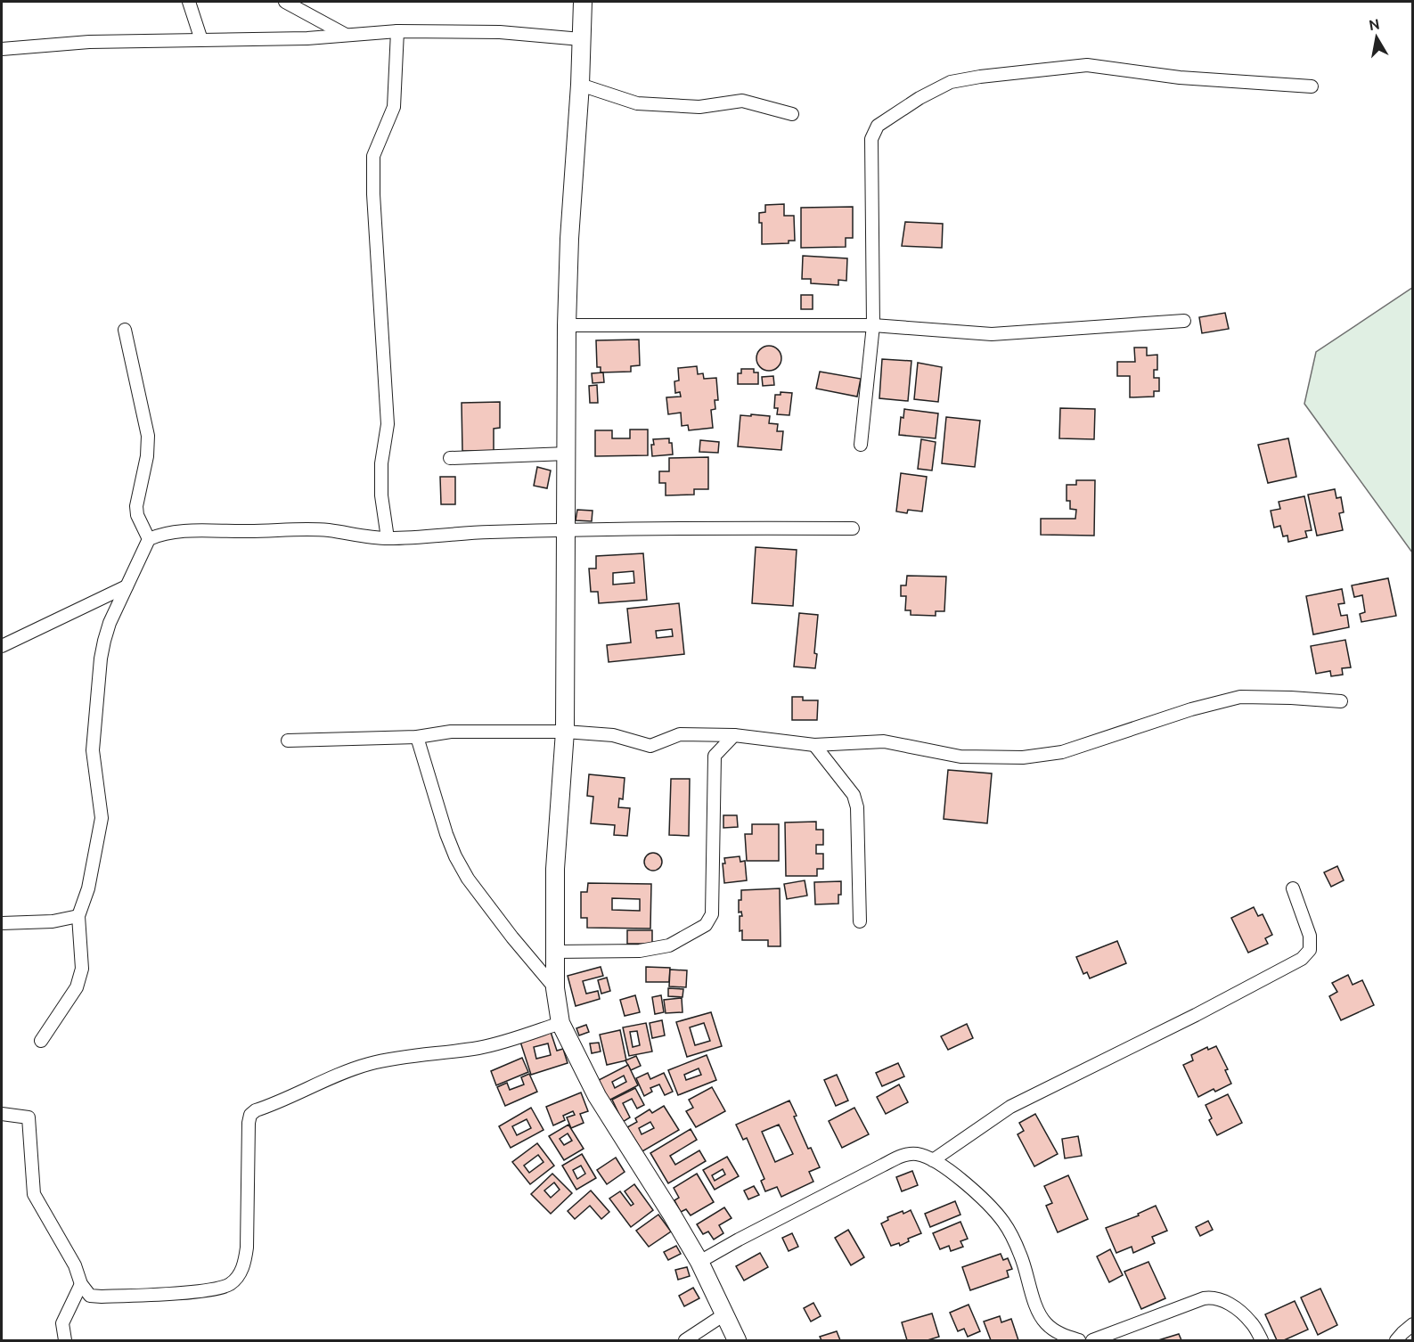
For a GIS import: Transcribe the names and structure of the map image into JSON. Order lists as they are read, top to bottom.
{
  "north": "top"
}
